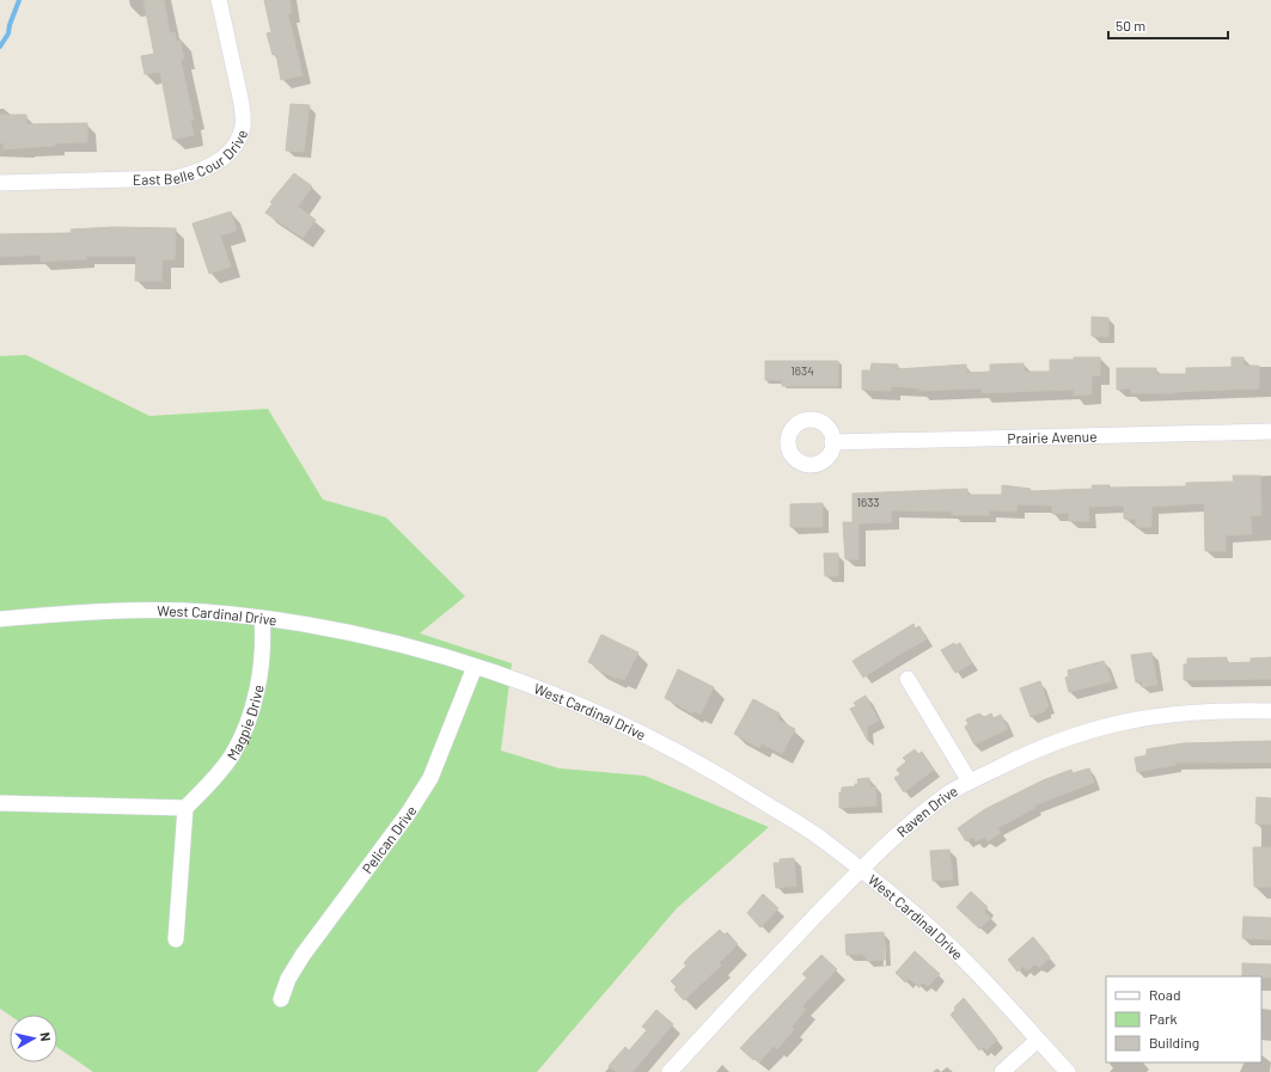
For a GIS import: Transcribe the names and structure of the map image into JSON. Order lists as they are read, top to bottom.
{
  "streets": {
    "street": [
      "East Belle Cour Drive",
      "Prairie Avenue",
      "West Cardinal Drive",
      "Magpie Drive",
      "Raven Drive",
      "Pelican Drive"
    ]
  },
  "crossings": [
    ["West Cardinal Drive", "Magpie Drive"],
    ["West Cardinal Drive", "Raven Drive"],
    ["West Cardinal Drive", "Pelican Drive"]
  ],
  "house_numbers": ["1634", "1633"],
  "legend": ["Road", "Park", "Building"],
  "scale_bar": "50 m",
  "north": "right"
}
